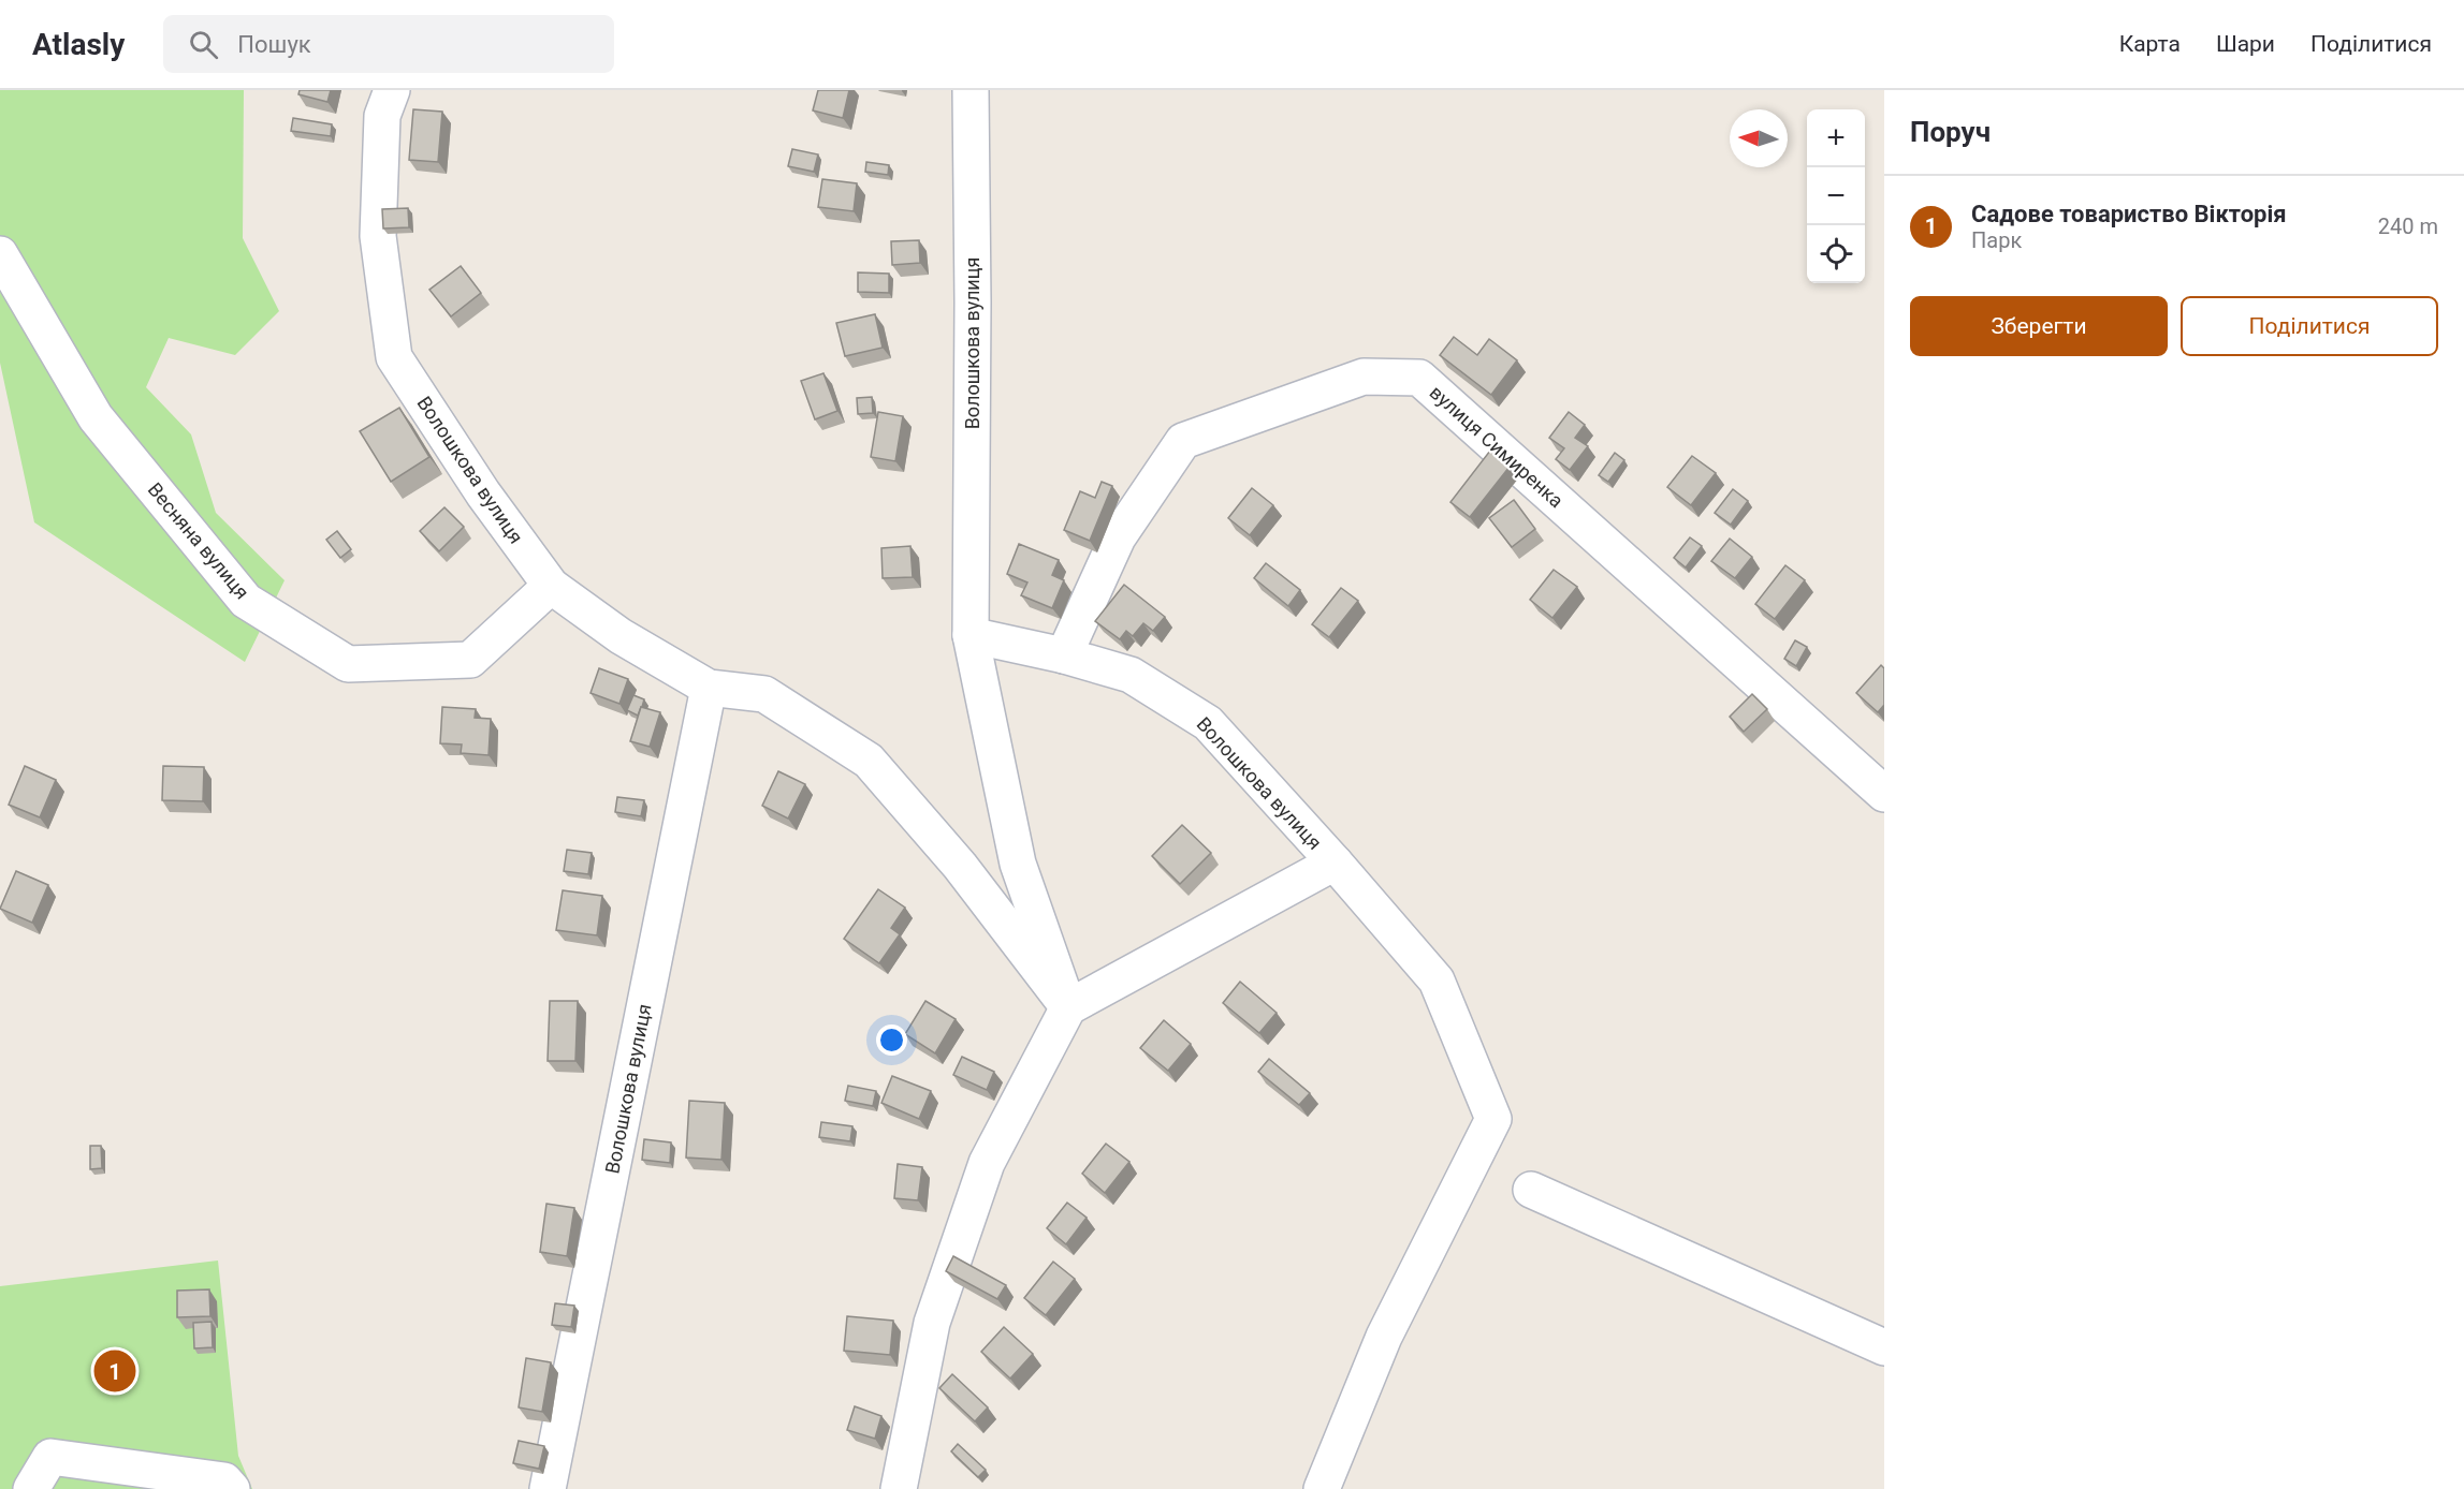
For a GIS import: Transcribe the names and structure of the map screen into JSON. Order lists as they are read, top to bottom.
{
  "streets": {
    "street": ["Волошкова вулиця", "вулиця Симиренка", "Весняна вулиця"]
  },
  "crossings": [
    ["Волошкова вулиця", "вулиця Симиренка"],
    ["Волошкова вулиця", "Весняна вулиця"]
  ],
  "north": "left",
  "page": {
    "header": "Atlasly",
    "search": "Пошук",
    "nav": ["Карта", "Шари", "Поділитися"],
    "heading": "Поруч",
    "map_buttons": ["+", "−"],
    "list": [
      {
        "mark": "1",
        "name": "Садове товариство Вікторія",
        "note": "Парк",
        "value": "240 m"
      }
    ],
    "buttons": ["Зберегти", "Поділитися"],
    "pins": "1"
  }
}
